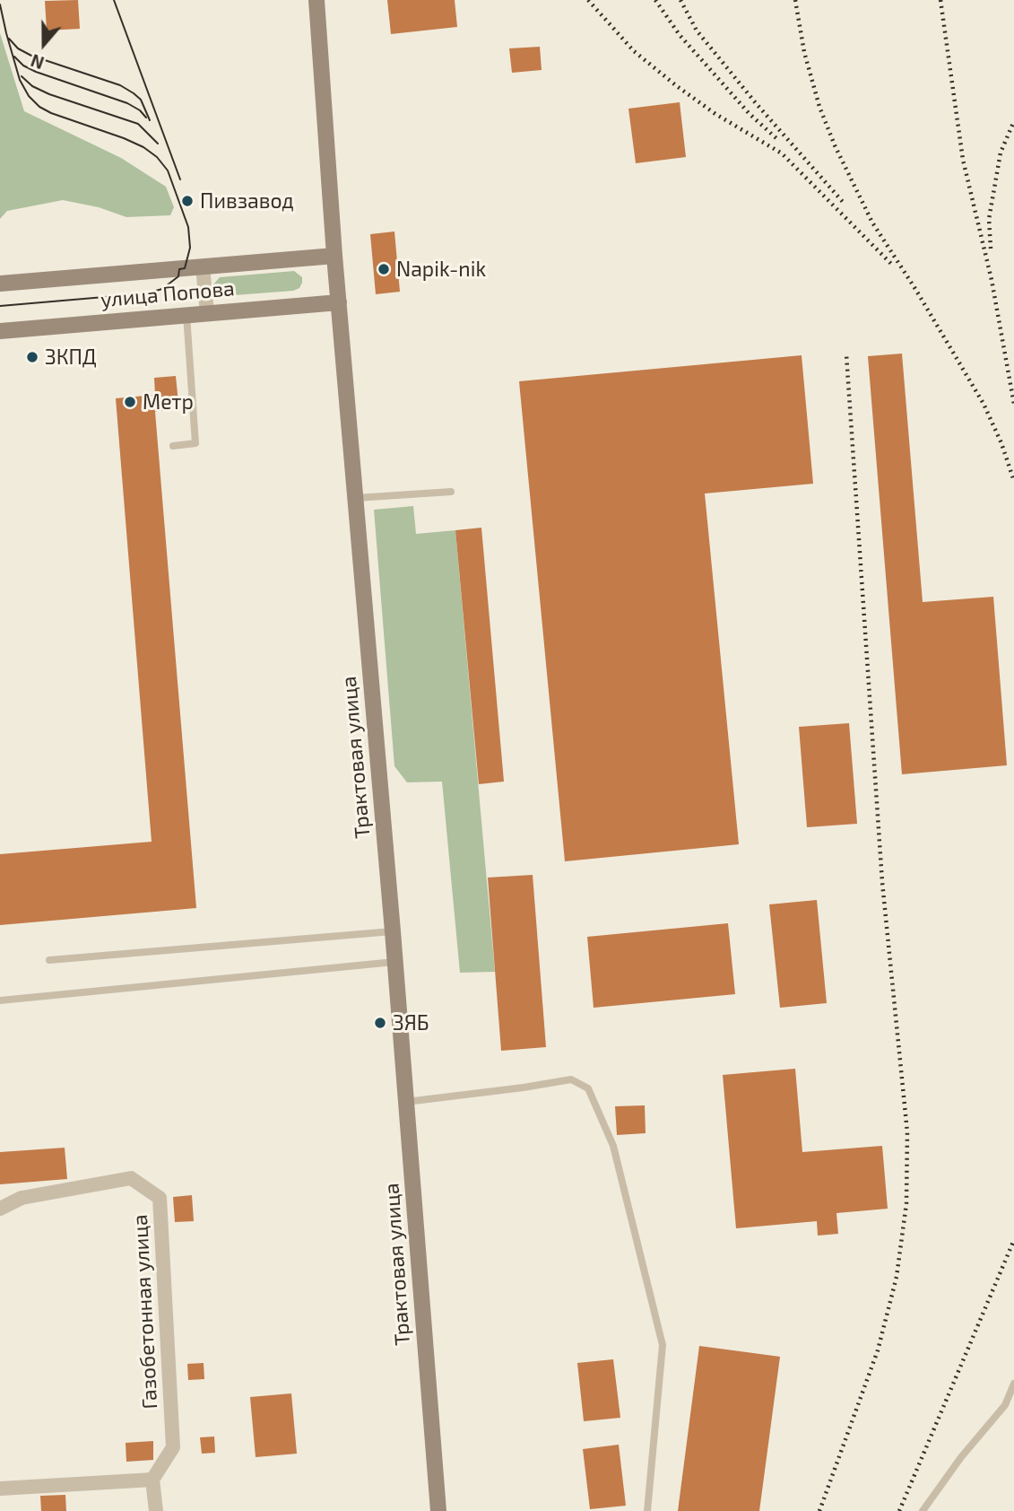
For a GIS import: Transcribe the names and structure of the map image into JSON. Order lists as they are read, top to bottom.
{
  "streets": {
    "main road": ["улица Попова", "Трактовая улица"],
    "street": ["Газобетонная улица"]
  },
  "crossings": [
    ["улица Попова", "Трактовая улица"]
  ],
  "places": [
    "Пивзавод",
    "Napik-nik",
    "ЗКПД",
    "Метр",
    "ЗЯБ"
  ],
  "north": "bottom"
}
